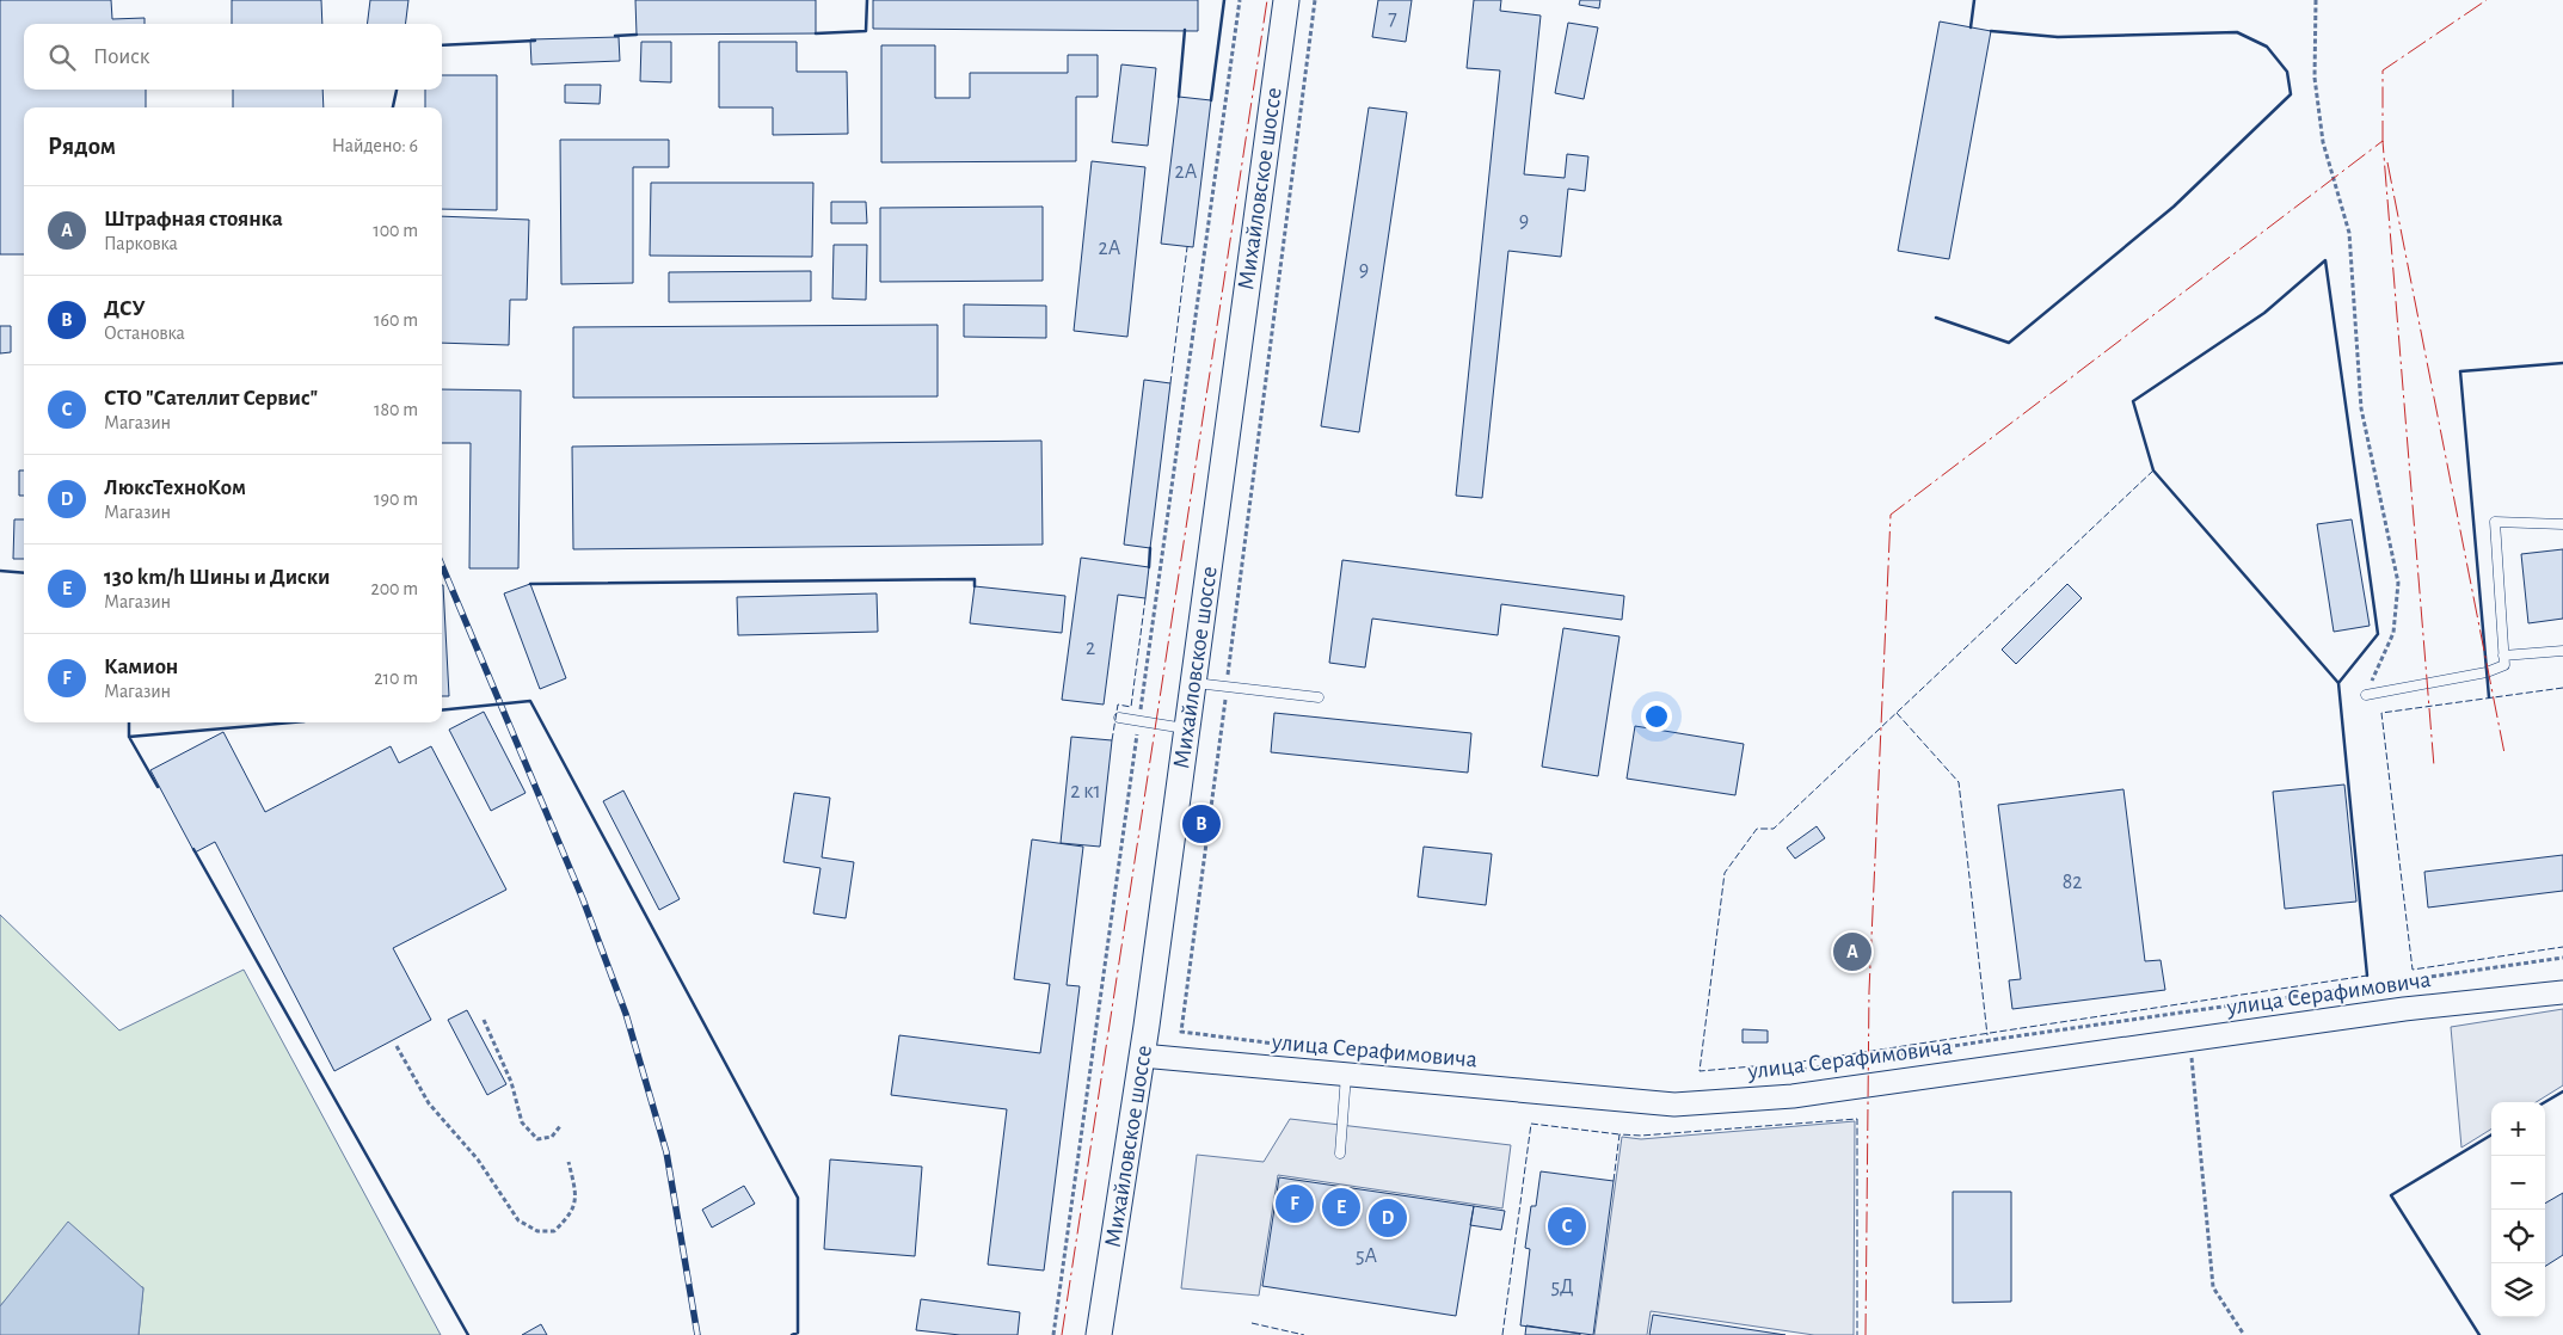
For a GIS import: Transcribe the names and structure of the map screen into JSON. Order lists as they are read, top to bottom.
{
  "streets": {
    "main road": ["Михайловское шоссе"],
    "street": ["улица Серафимовича"]
  },
  "crossings": [
    ["Михайловское шоссе", "улица Серафимовича"]
  ],
  "house_numbers": [
    "7",
    "2А",
    "9",
    "2А",
    "9",
    "2",
    "2 к1",
    "82",
    "5А",
    "5Д"
  ],
  "page": {
    "search": "Поиск",
    "heading": ["Рядом", "Найдено: 6"],
    "list": [
      {
        "mark": "A",
        "name": "Штрафная стоянка",
        "note": "Парковка",
        "value": "100 m"
      },
      {
        "mark": "B",
        "name": "ДСУ",
        "note": "Остановка",
        "value": "160 m"
      },
      {
        "mark": "C",
        "name": "СТО \"Сателлит Сервис\"",
        "note": "Магазин",
        "value": "180 m"
      },
      {
        "mark": "D",
        "name": "ЛюксТехноКом",
        "note": "Магазин",
        "value": "190 m"
      },
      {
        "mark": "E",
        "name": "130 km/h Шины и Диски",
        "note": "Магазин",
        "value": "200 m"
      },
      {
        "mark": "F",
        "name": "Камион",
        "note": "Магазин",
        "value": "210 m"
      }
    ],
    "pins": [
      "B",
      "A",
      "F",
      "E",
      "D",
      "C"
    ],
    "map_buttons": ["+", "−"]
  }
}
